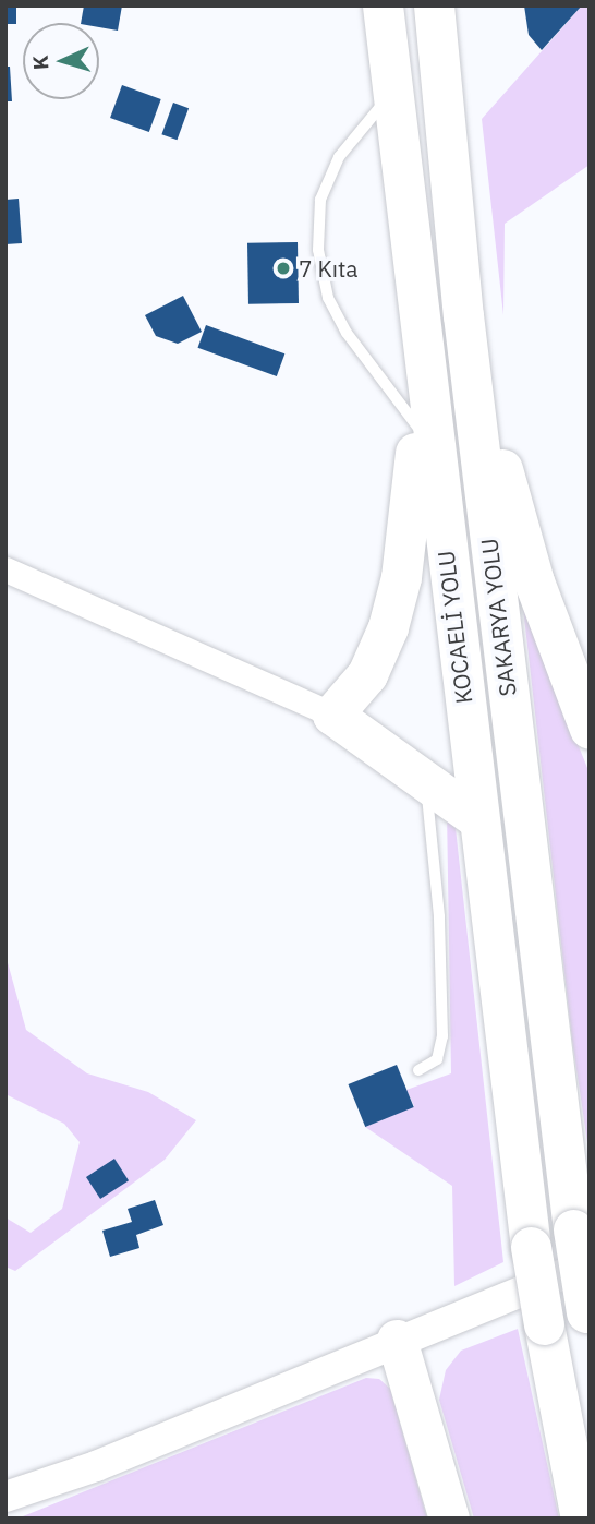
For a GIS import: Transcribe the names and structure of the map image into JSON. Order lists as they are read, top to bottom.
{
  "streets": {
    "highway": ["SAKARYA YOLU", "KOCAELİ YOLU"]
  },
  "places": ["7 Kıta"],
  "north": "left"
}
